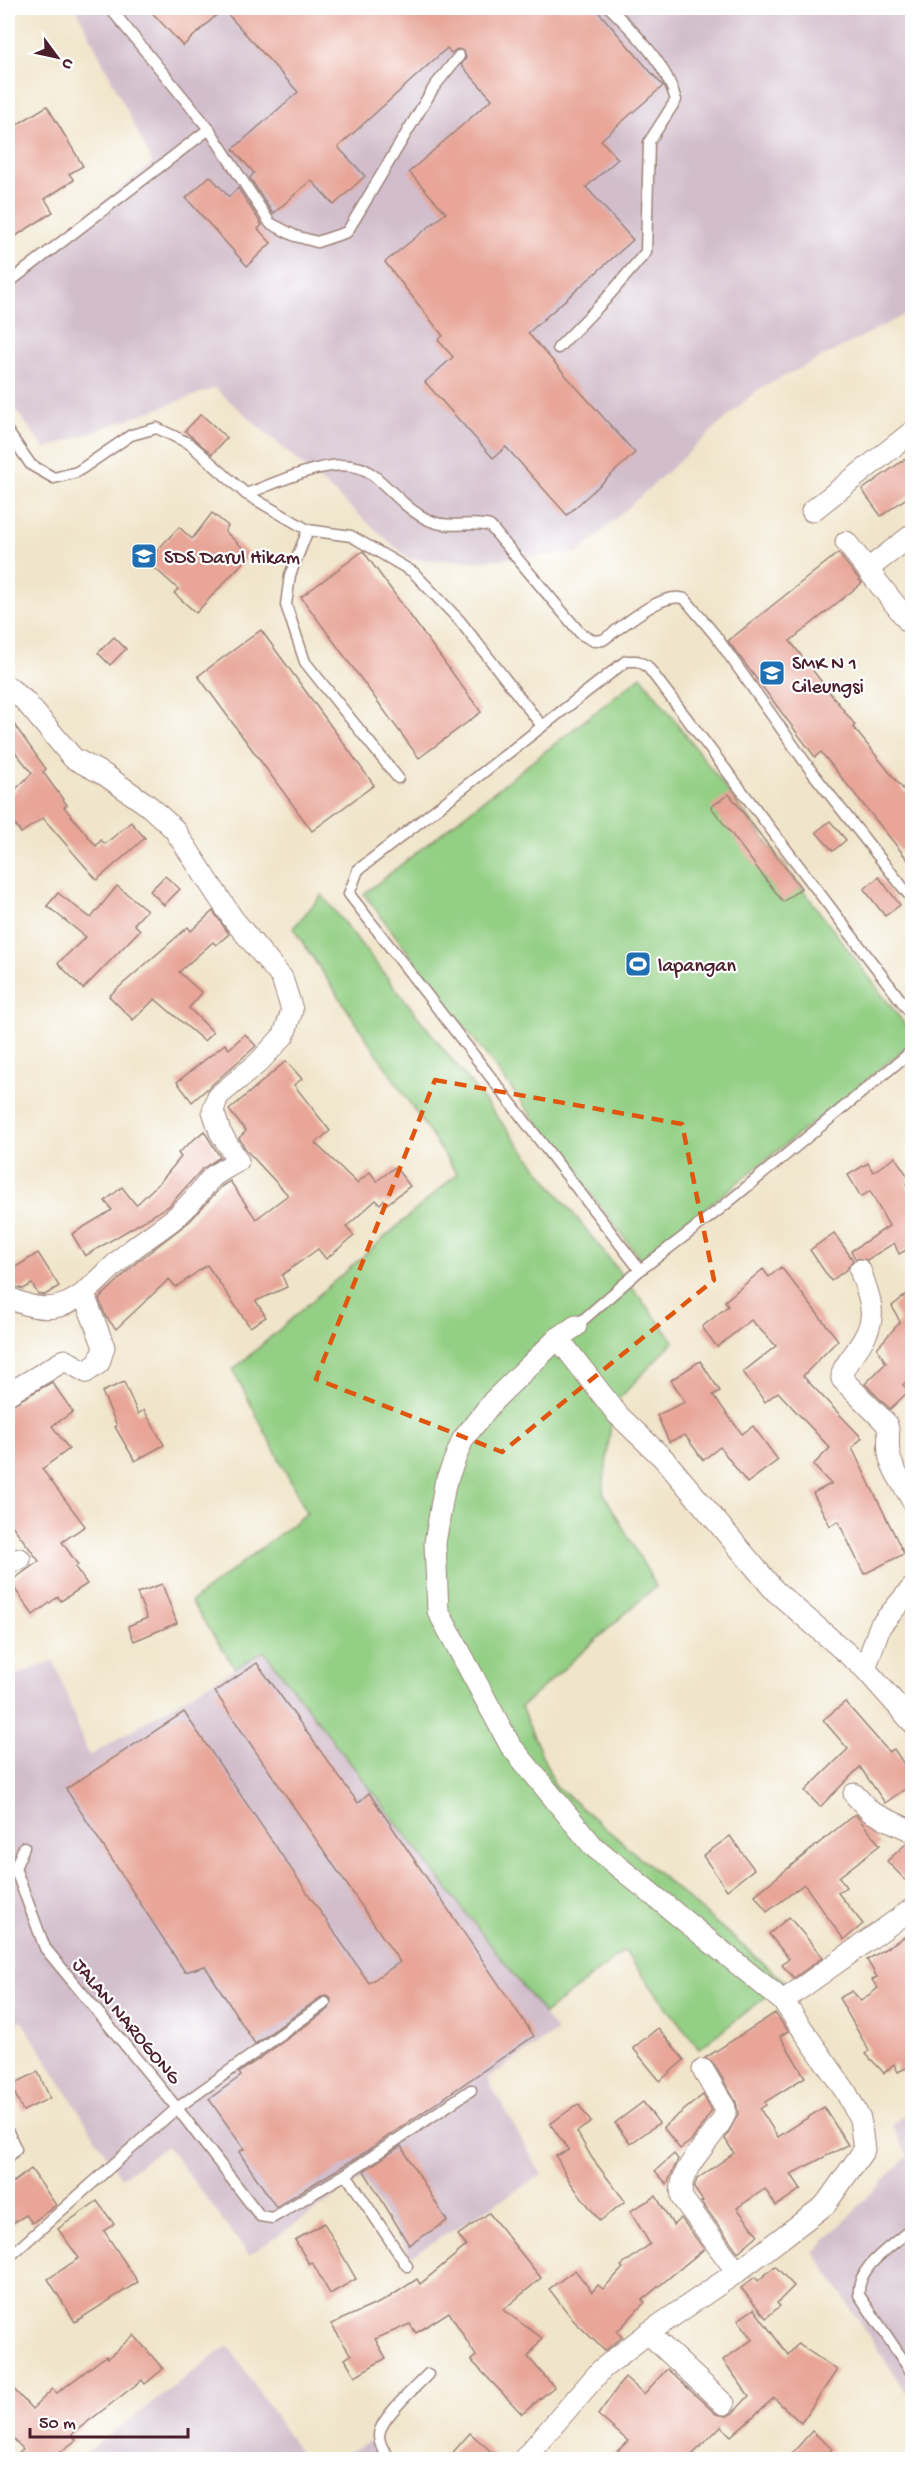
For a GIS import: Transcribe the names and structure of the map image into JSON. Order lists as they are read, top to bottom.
{
  "streets": {
    "lane": ["JALAN NAROGONG"]
  },
  "places": {
    "school or university": ["SDS Darul Hikam", "SMK N 1 Cileungsi"],
    "sports": ["lapangan"]
  },
  "scale_bar": "50 m",
  "north": "bottom right"
}
